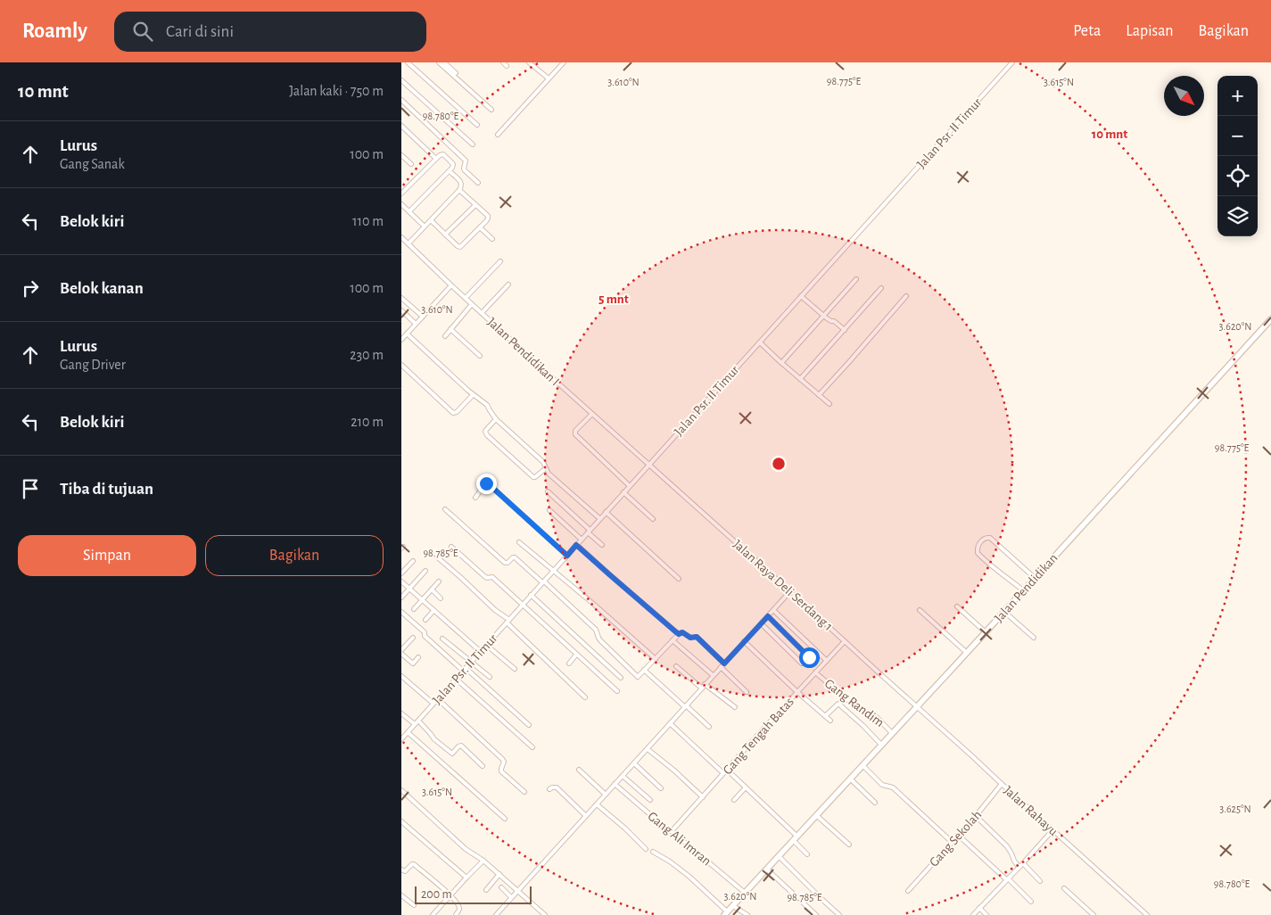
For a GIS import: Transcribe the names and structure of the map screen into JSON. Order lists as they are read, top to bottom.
{
  "streets": {
    "main road": ["Jalan Pendidikan"],
    "street": [
      "Jalan Psr. II Timur",
      "Jalan Pendidikan I",
      "Jalan Raya Deli Serdang 1",
      "Gang Randim",
      "Gang Tengah Batas",
      "Jalan Rahayu",
      "Gang Ali Imran",
      "Gang Sekolah"
    ]
  },
  "crossings": [
    ["Jalan Psr. II Timur", "Jalan Pendidikan I"],
    ["Jalan Psr. II Timur", "Jalan Raya Deli Serdang 1"],
    ["Jalan Pendidikan I", "Jalan Raya Deli Serdang 1"],
    ["Jalan Raya Deli Serdang 1", "Jalan Pendidikan"],
    ["Jalan Raya Deli Serdang 1", "Gang Tengah Batas"],
    ["Jalan Raya Deli Serdang 1", "Jalan Rahayu"],
    ["Jalan Pendidikan", "Gang Randim"],
    ["Jalan Pendidikan", "Jalan Rahayu"],
    ["Jalan Pendidikan", "Gang Ali Imran"],
    ["Gang Randim", "Gang Tengah Batas"],
    ["Gang Tengah Batas", "Gang Ali Imran"],
    ["Jalan Rahayu", "Gang Sekolah"]
  ],
  "scale_bar": "200 m",
  "north": "bottom right",
  "page": {
    "header": "Roamly",
    "search": "Cari di sini",
    "nav": ["Peta", "Lapisan", "Bagikan"],
    "heading": ["10 mnt", "Jalan kaki · 750 m"],
    "map_buttons": ["+", "−"],
    "list": [
      ["Lurus", "Gang Sanak", "100 m"],
      ["Belok kiri", "110 m"],
      ["Belok kanan", "100 m"],
      ["Lurus", "Gang Driver", "230 m"],
      ["Belok kiri", "210 m"],
      "Tiba di tujuan"
    ],
    "buttons": ["Simpan", "Bagikan"],
    "scale": "200 m"
  },
  "coordinates": [
    "98.775°E",
    "3.610°N",
    "3.615°N",
    "98.780°E",
    "3.620°N",
    "98.785°E",
    "3.625°N"
  ],
  "rings": ["10 mnt", "5 mnt"]
}
